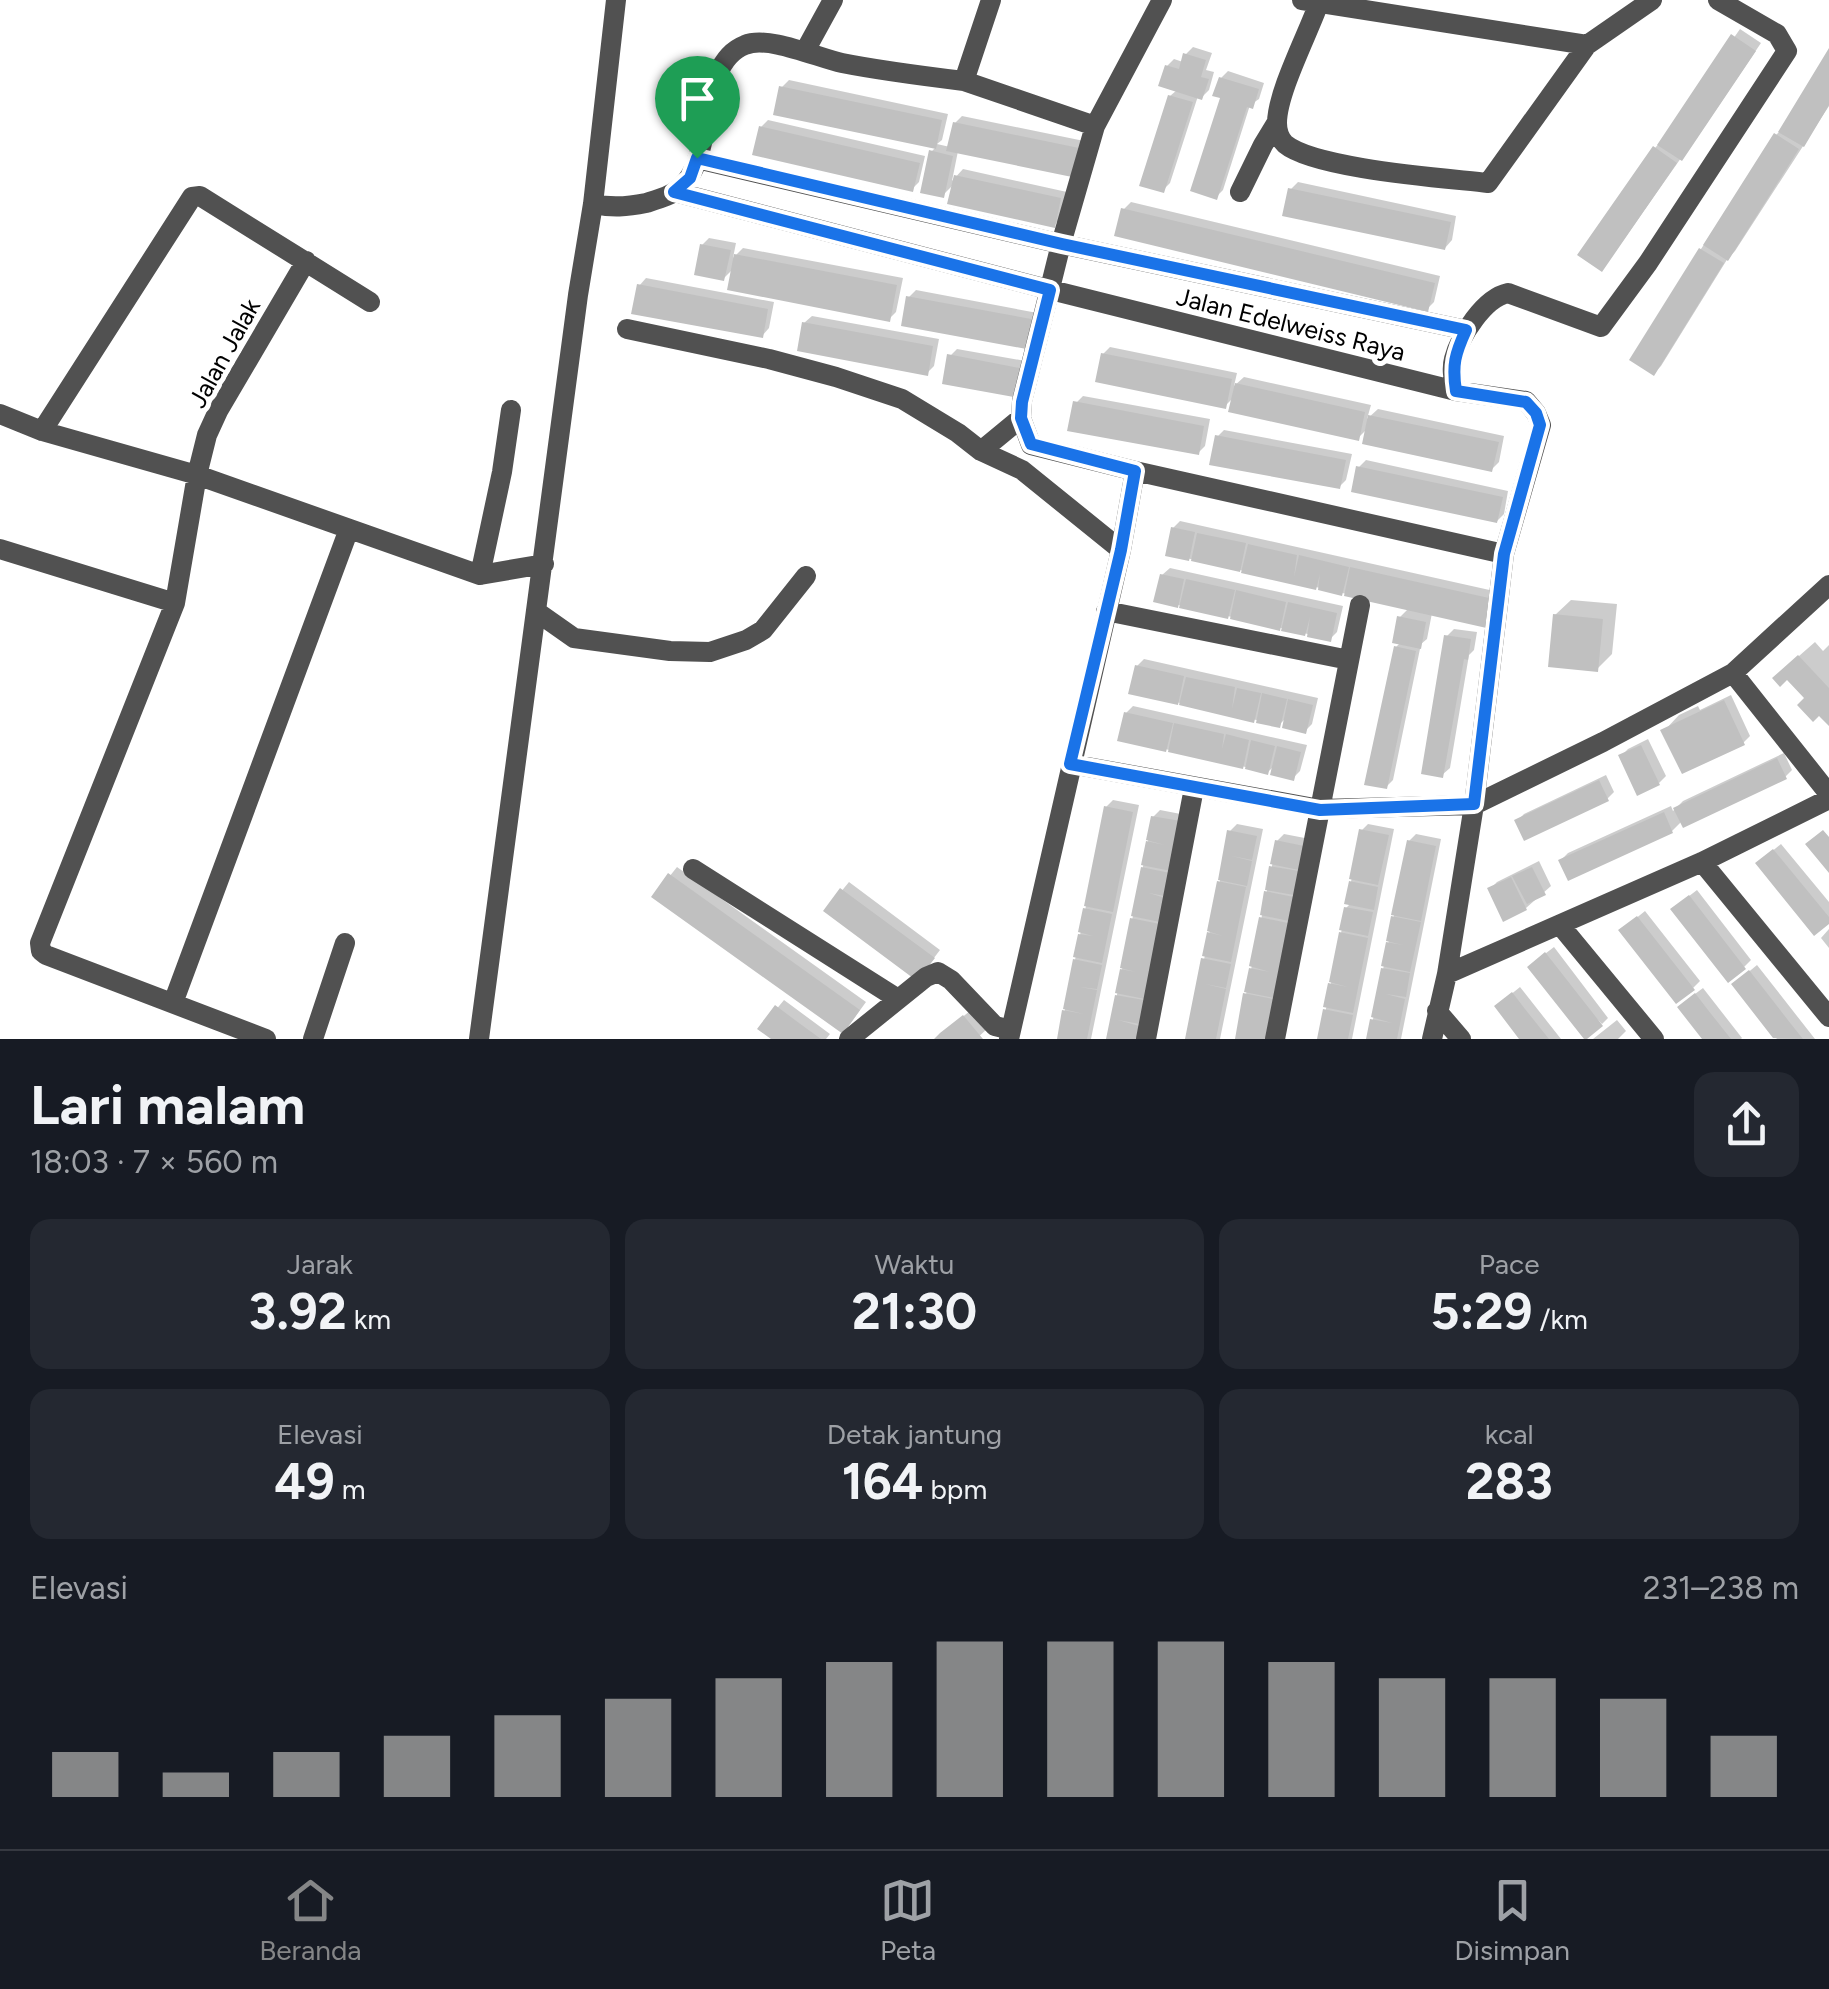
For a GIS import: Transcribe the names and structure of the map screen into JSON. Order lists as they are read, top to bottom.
{
  "streets": {
    "street": ["Jalan Edelweiss Raya", "Jalan Jalak"]
  },
  "page": {
    "heading": ["Lari malam", "18:03 · 7 × 560 m"],
    "stats": [
      ["Jarak", "3.92 km"],
      ["Waktu", "21:30"],
      ["Pace", "5:29 /km"],
      ["Elevasi", "49 m"],
      ["Detak jantung", "164 bpm"],
      ["kcal", "283"]
    ],
    "chart": ["Elevasi", "231–238 m"],
    "tabs": ["Beranda", "Peta", "Disimpan"]
  }
}
